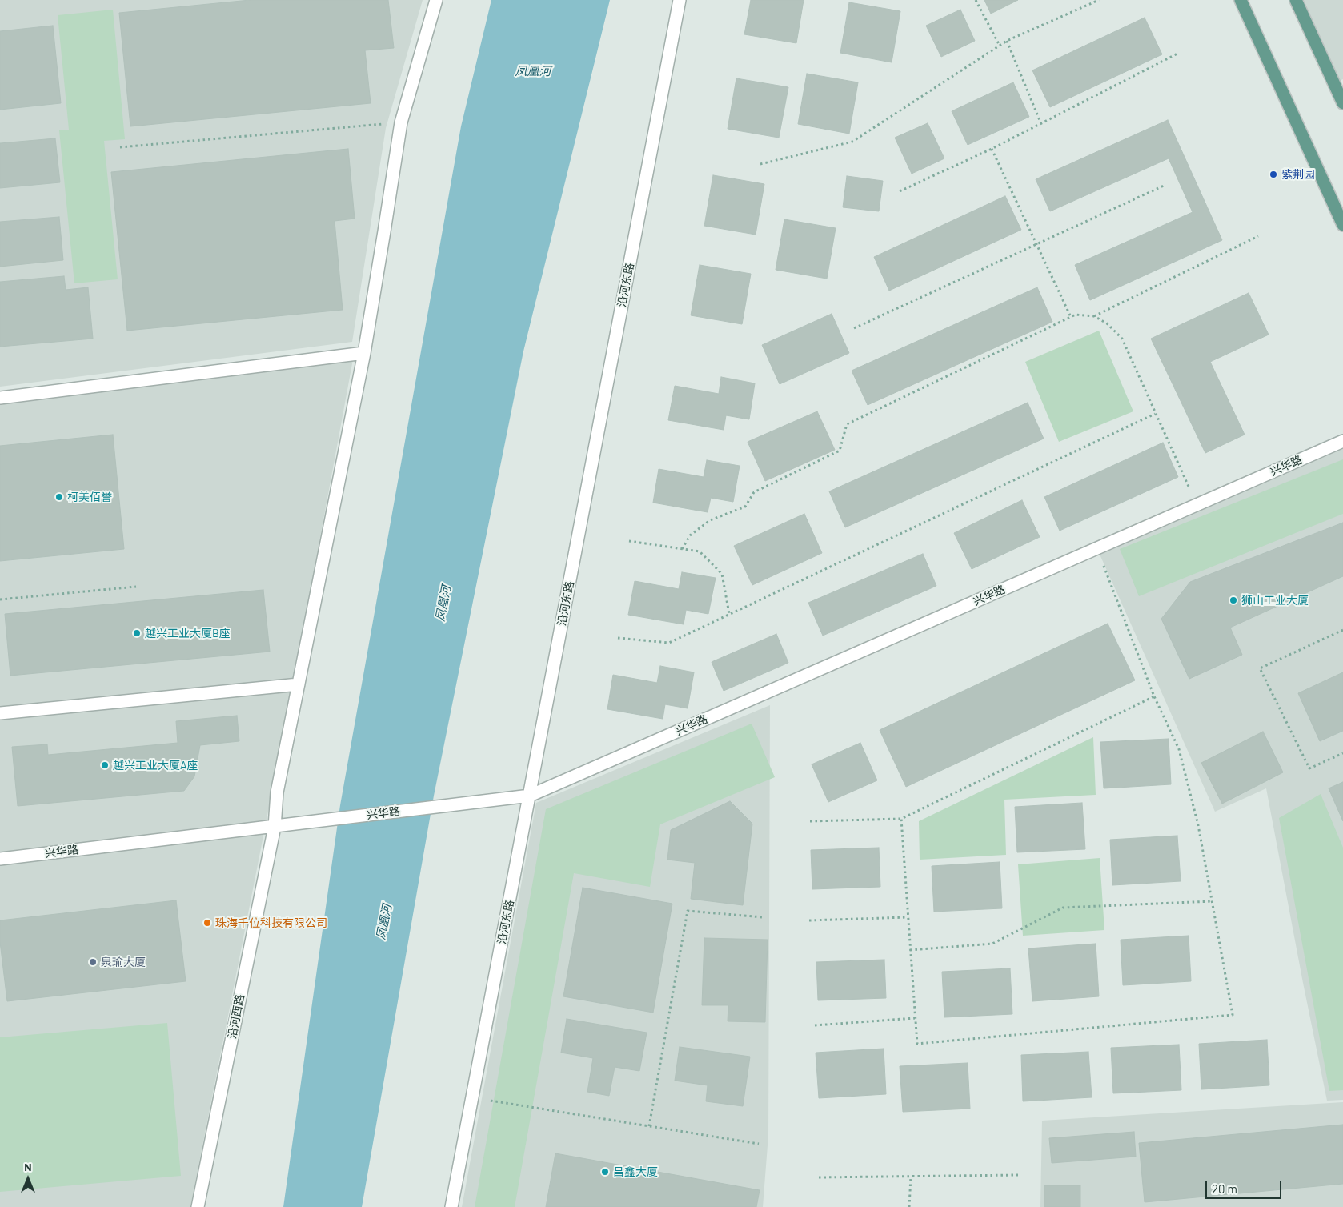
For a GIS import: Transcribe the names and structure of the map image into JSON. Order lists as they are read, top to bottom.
{
  "streets": {
    "street": ["沿河东路", "兴华路", "沿河西路"]
  },
  "crossings": [
    ["沿河东路", "兴华路"],
    ["兴华路", "沿河西路"]
  ],
  "water": ["凤凰河"],
  "places": [
    "紫荆园",
    "柯美佰誉",
    "狮山工业大厦",
    "越兴工业大厦B座",
    "越兴工业大厦A座",
    "珠海千位科技有限公司",
    "泉瑜大厦",
    "昌鑫大厦"
  ],
  "scale_bar": "20 m",
  "north": "top"
}
